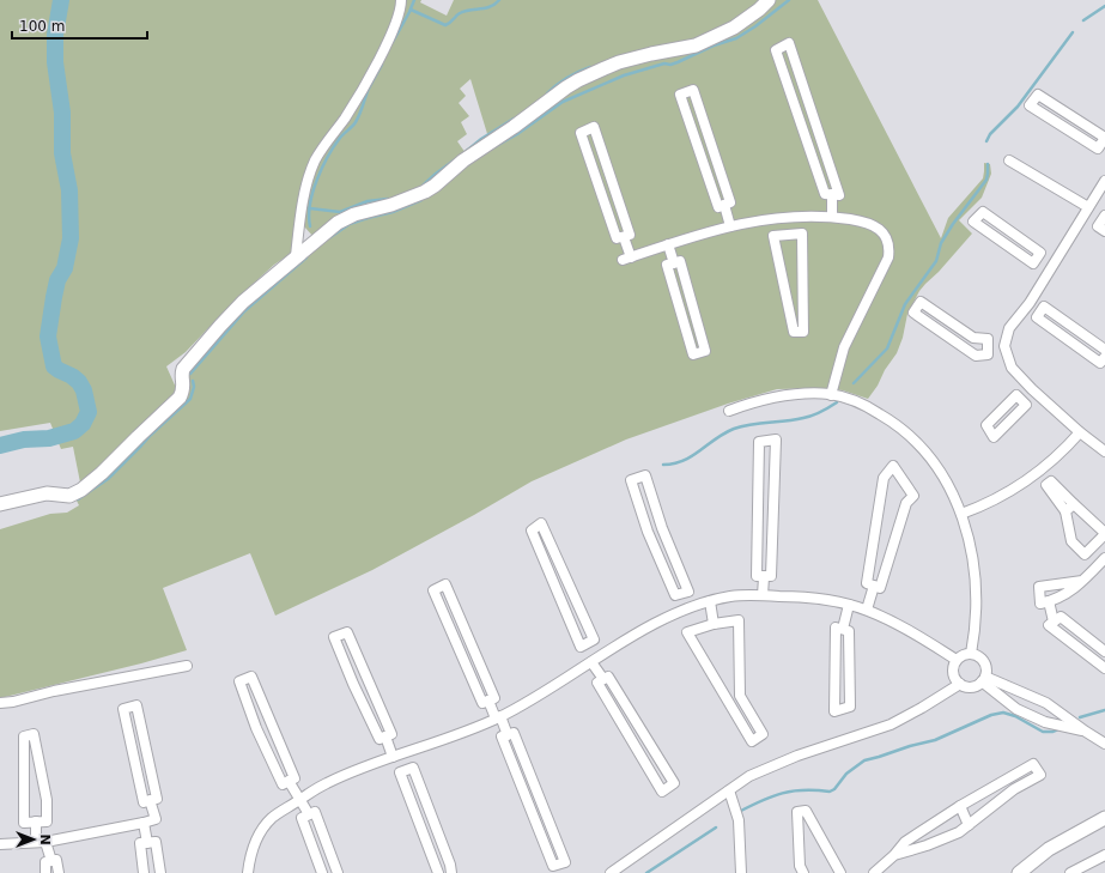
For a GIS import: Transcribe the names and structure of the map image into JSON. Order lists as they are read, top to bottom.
{
  "scale_bar": "100 m",
  "north": "right"
}
